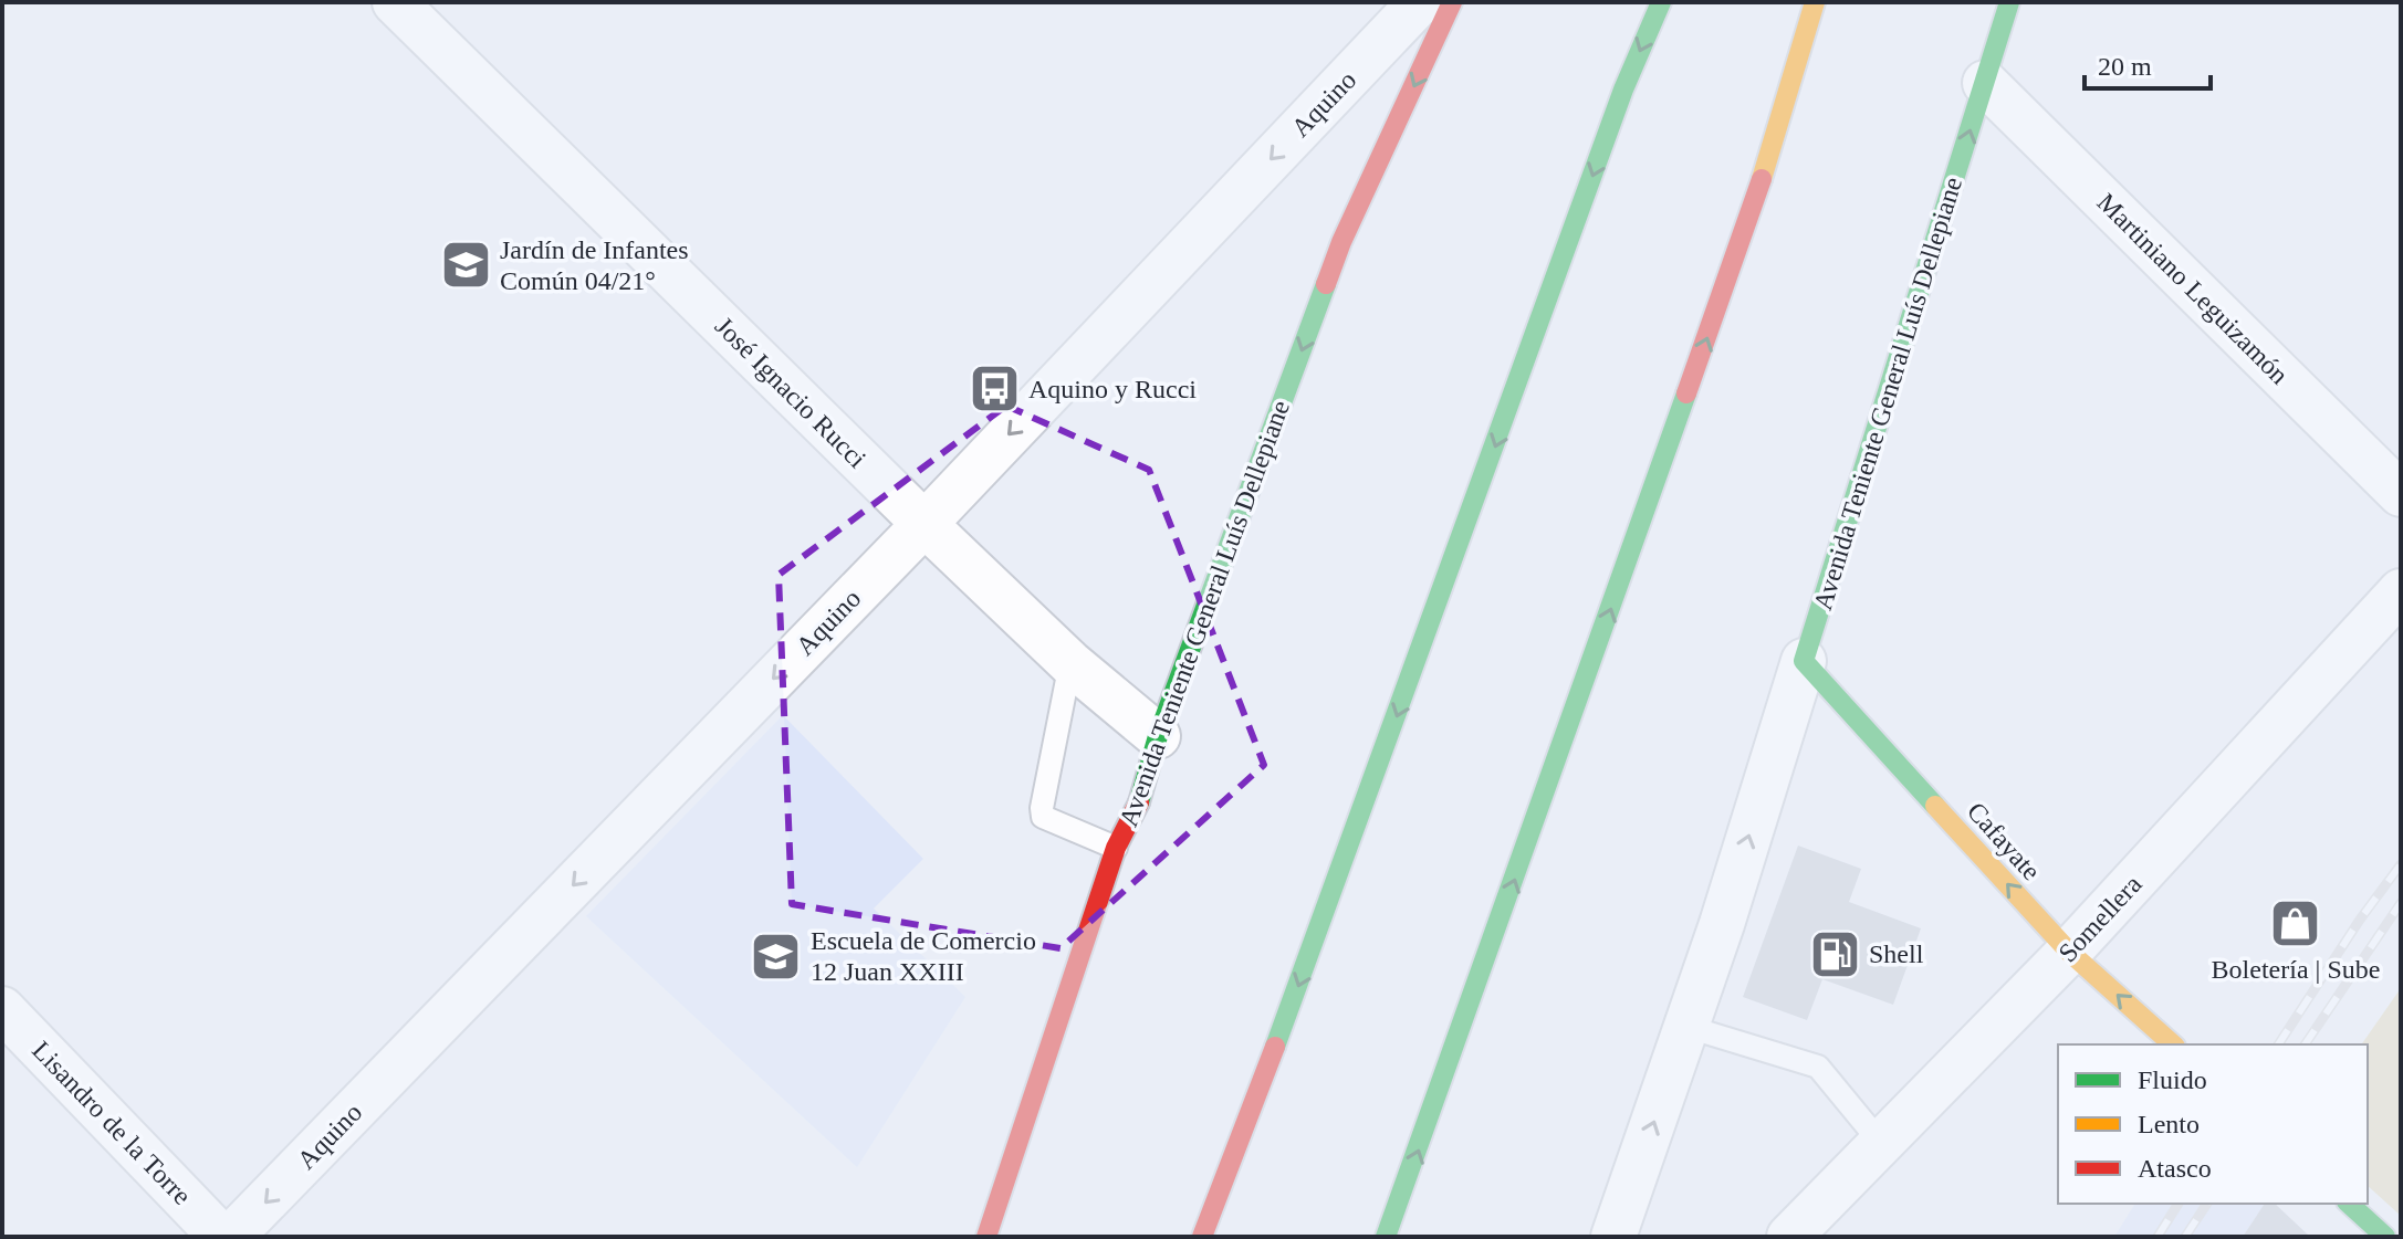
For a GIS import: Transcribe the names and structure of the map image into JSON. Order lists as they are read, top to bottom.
{
  "streets": {
    "main road": ["Avenida Teniente General Luís Dellepiane", "Cafayate"],
    "street": [
      "Aquino",
      "Martiniano Leguizamón",
      "José Ignacio Rucci",
      "Somellera",
      "Lisandro de la Torre"
    ]
  },
  "crossings": [
    ["Aquino", "José Ignacio Rucci"],
    ["Martiniano Leguizamón", "Avenida Teniente General Luís Dellepiane"],
    ["José Ignacio Rucci", "Avenida Teniente General Luís Dellepiane"],
    ["Avenida Teniente General Luís Dellepiane", "Cafayate"],
    ["Cafayate", "Somellera"]
  ],
  "one_way": ["Aquino", "Cafayate"],
  "places": {
    "school or university": ["Jardín de Infantes Común 04/21°", "Escuela de Comercio 12 Juan XXIII"],
    "bus stop": ["Aquino y Rucci"],
    "shop": ["Boletería | Sube"],
    "fuel station": ["Shell"]
  },
  "legend": ["Fluido", "Lento", "Atasco"],
  "scale_bar": "20 m"
}
